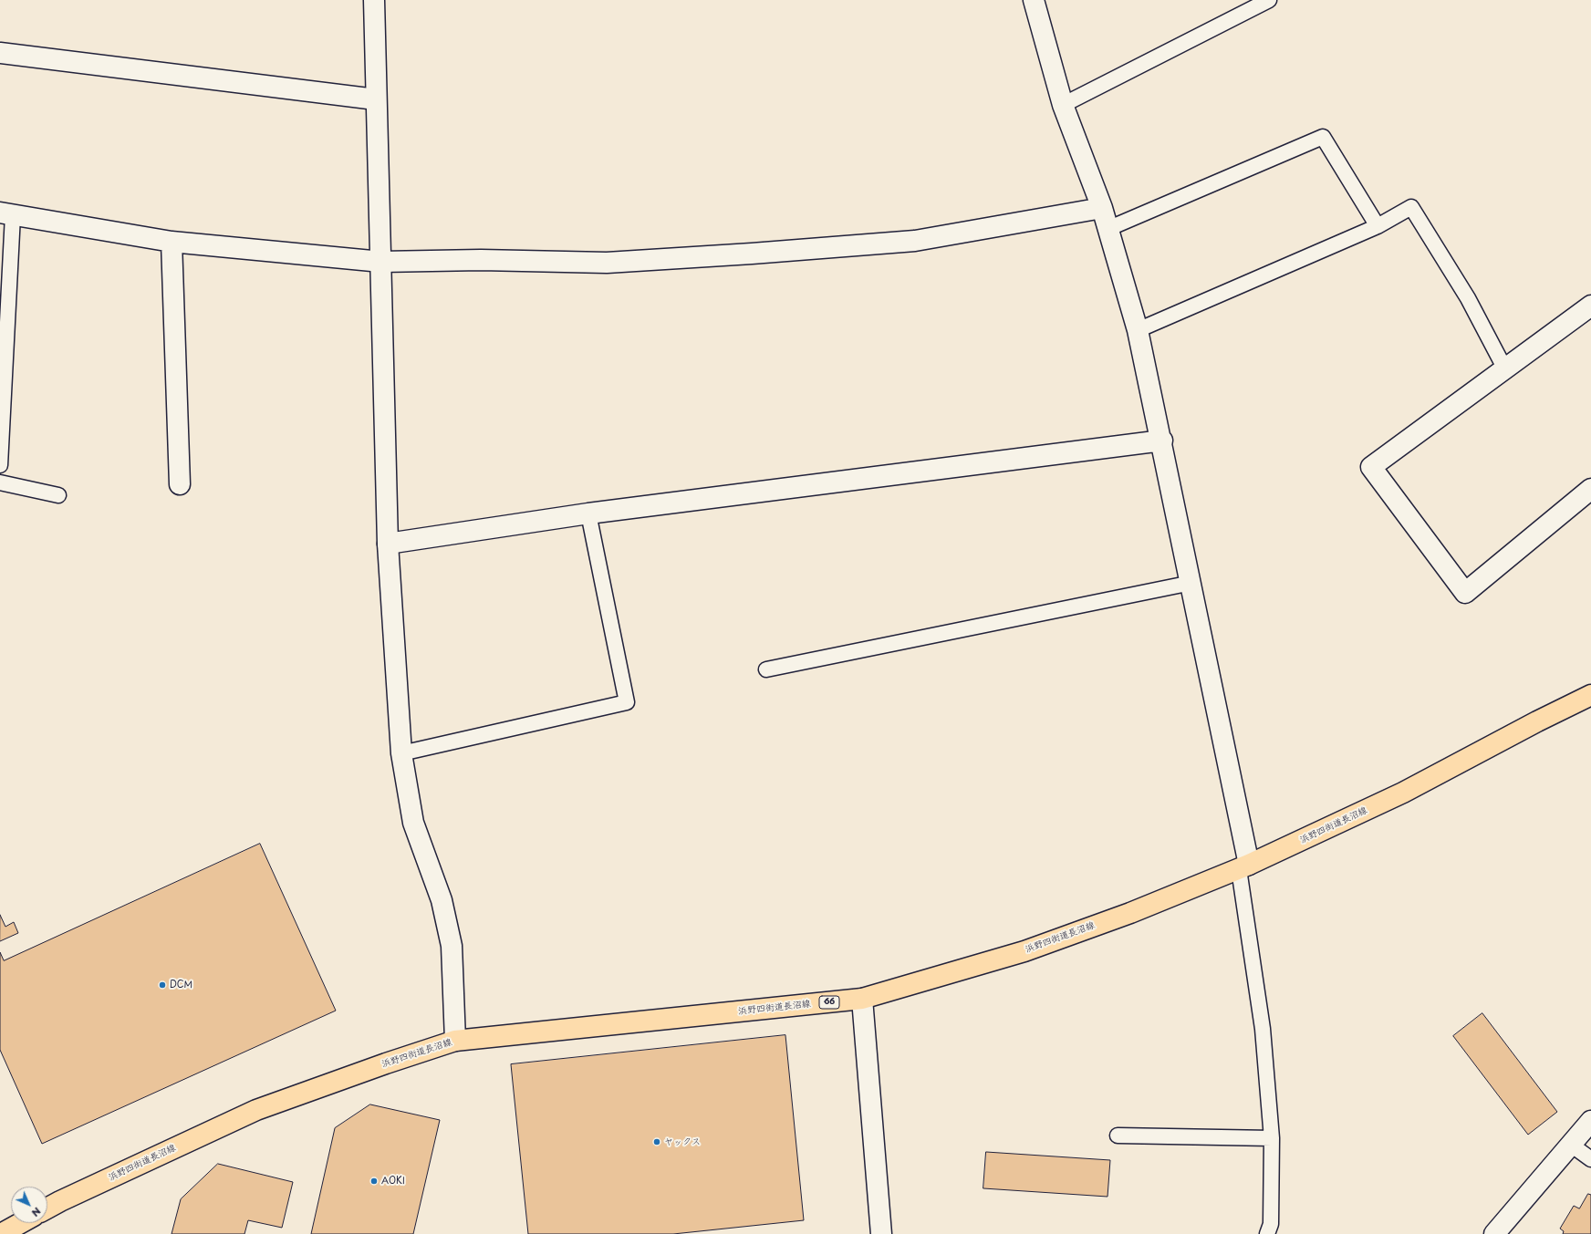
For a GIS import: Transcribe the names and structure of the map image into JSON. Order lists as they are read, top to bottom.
{
  "streets": {
    "main road": ["浜野四街道長沼線", "66"]
  },
  "places": ["DCM", "ヤックス", "AOKI"],
  "north": "bottom right"
}
